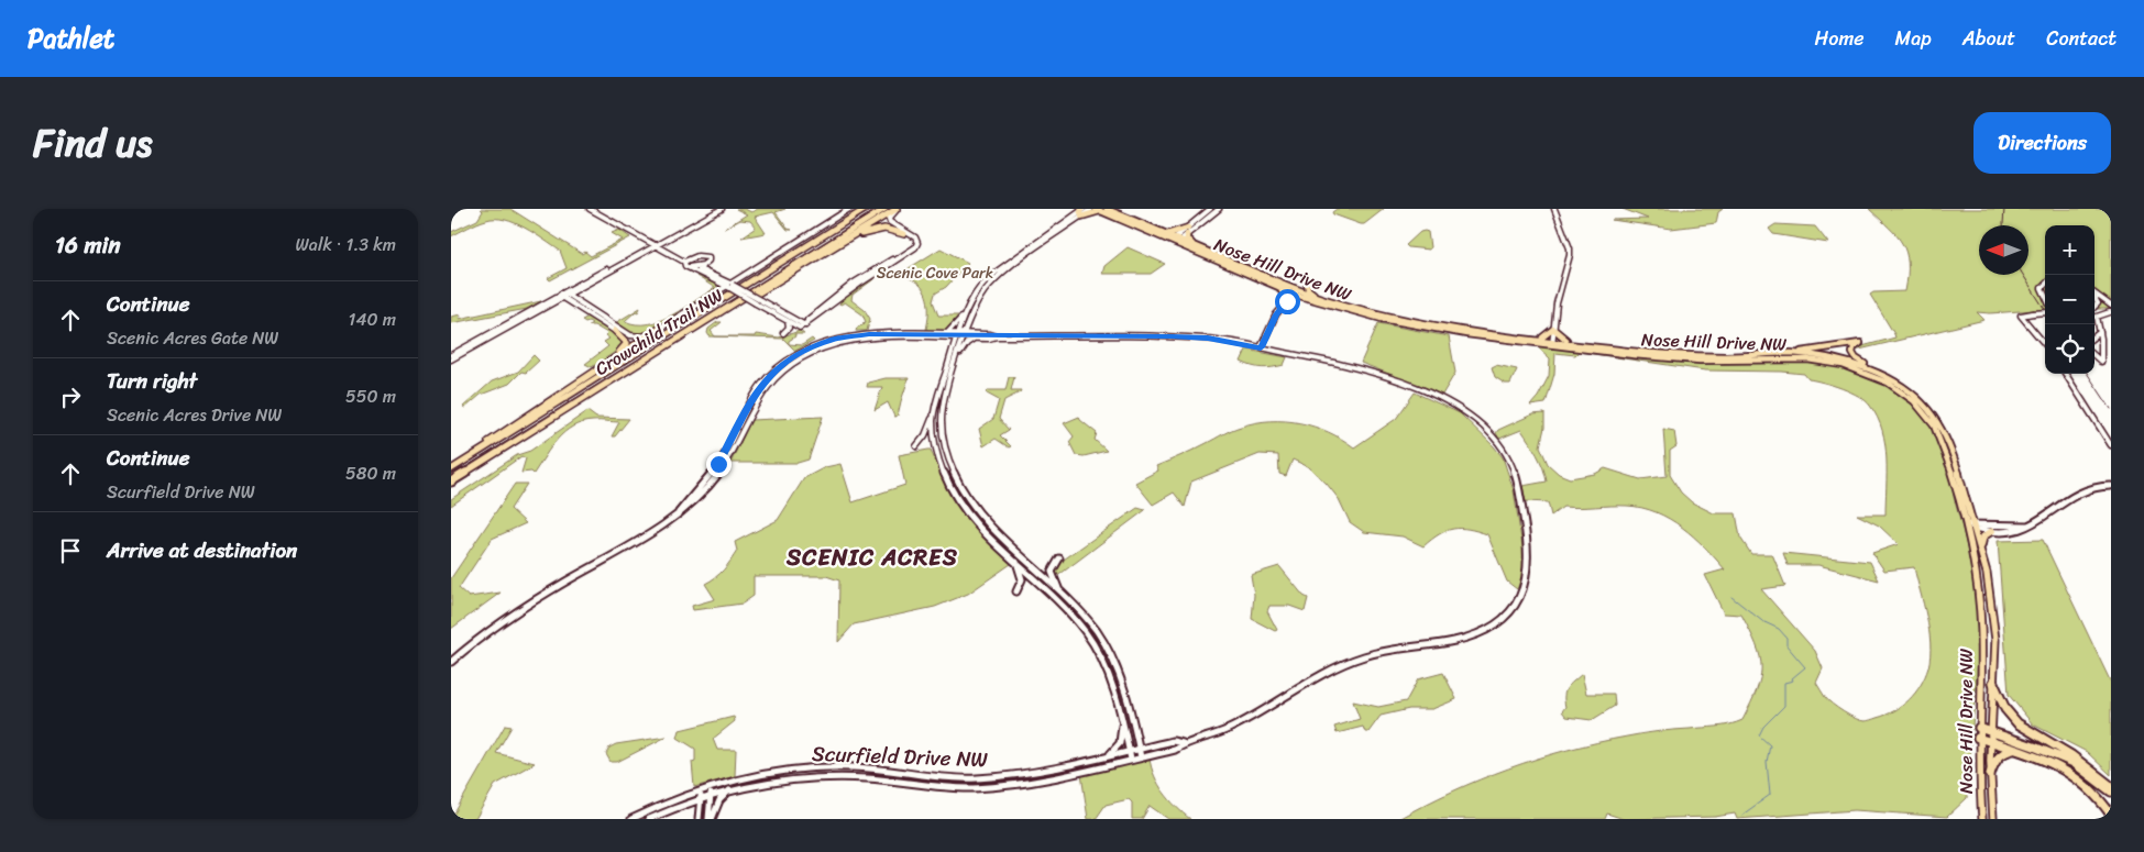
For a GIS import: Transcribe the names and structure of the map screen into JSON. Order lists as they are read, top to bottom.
{
  "streets": {
    "highway": ["Crowchild Trail NW"],
    "main road": ["Nose Hill Drive NW"],
    "street": ["Scurfield Drive NW"]
  },
  "districts": ["SCENIC ACRES"],
  "parks": ["Scenic Cove Park"],
  "north": "left",
  "page": {
    "header": "Pathlet",
    "nav": [
      "Home",
      "Map",
      "About",
      "Contact"
    ],
    "title": "Find us",
    "buttons": "Directions",
    "heading": ["16 min", "Walk · 1.3 km"],
    "map_buttons": ["+", "−"],
    "list": [
      ["Continue", "Scenic Acres Gate NW", "140 m"],
      ["Turn right", "Scenic Acres Drive NW", "550 m"],
      ["Continue", "Scurfield Drive NW", "580 m"],
      "Arrive at destination"
    ]
  }
}
